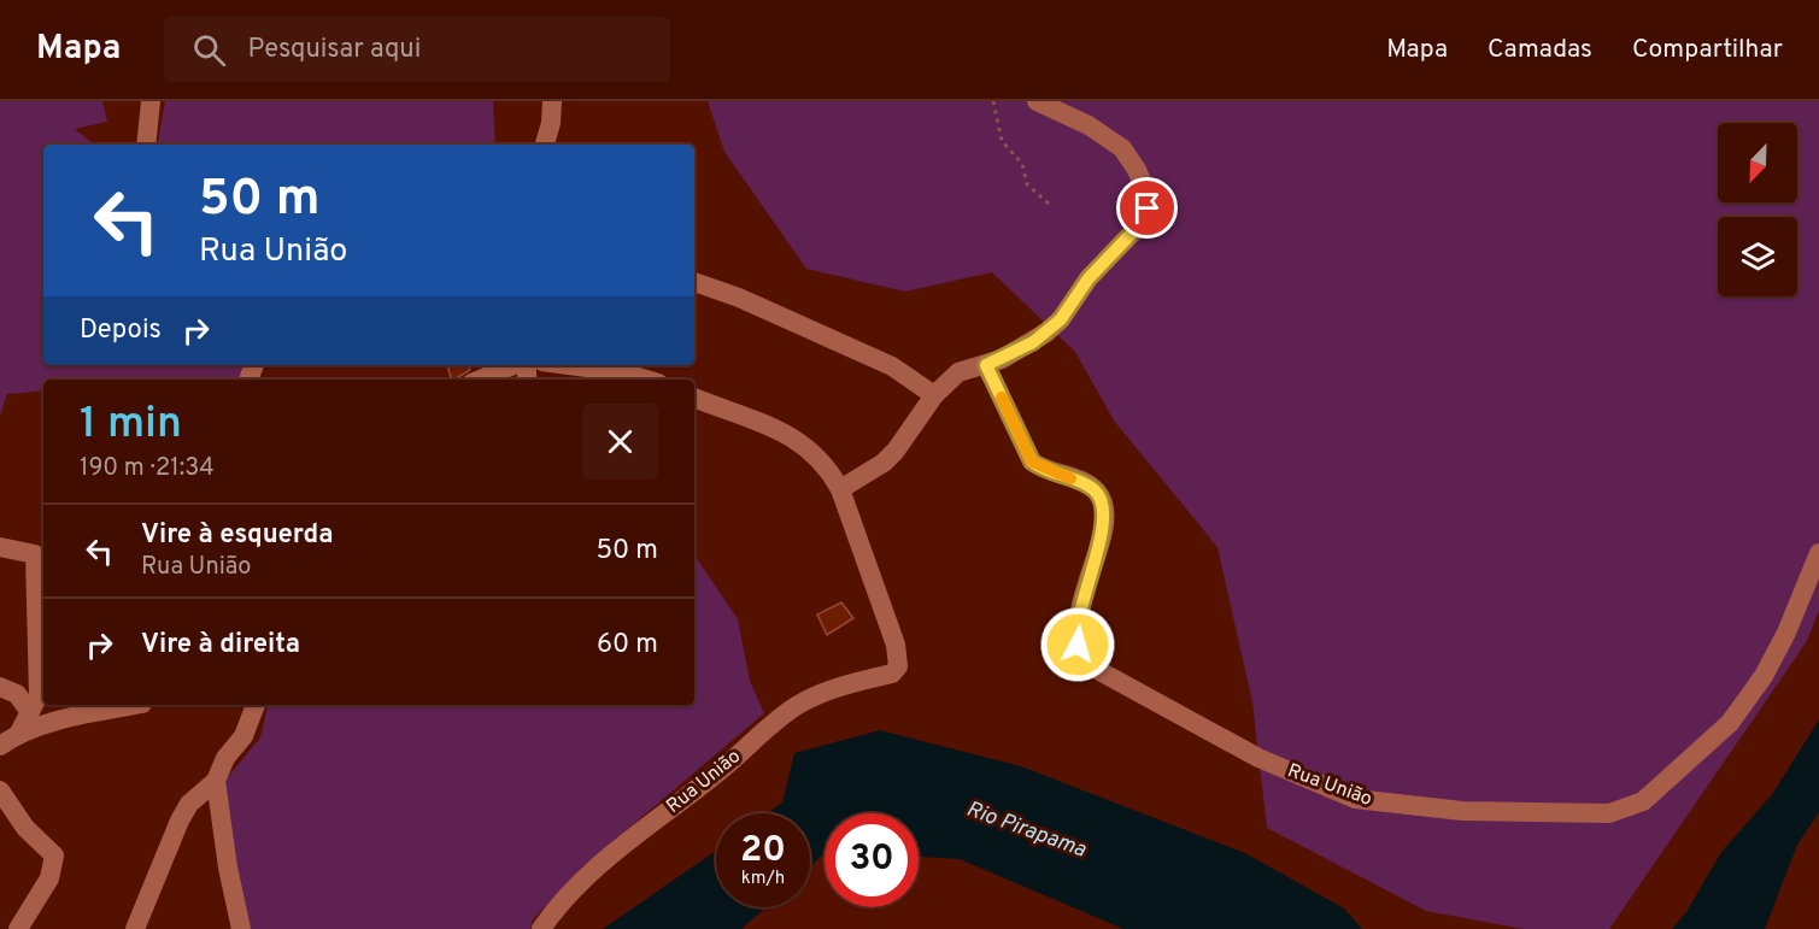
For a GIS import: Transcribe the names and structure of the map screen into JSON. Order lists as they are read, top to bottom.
{
  "streets": {
    "street": ["Rua União"]
  },
  "water": ["Rio Pirapama"],
  "north": "bottom left",
  "page": {
    "header": "Mapa",
    "search": "Pesquisar aqui",
    "nav": ["Mapa", "Camadas", "Compartilhar"],
    "turn": ["50 m", "Rua União"],
    "then": "Depois",
    "heading": ["1 min", "190 m · 21:34"],
    "list": [
      {
        "name": "Vire à esquerda",
        "note": "Rua União",
        "value": "50 m"
      },
      {
        "name": "Vire à direita",
        "value": "60 m"
      }
    ],
    "speed": "20 km/h",
    "limit": "30"
  }
}
